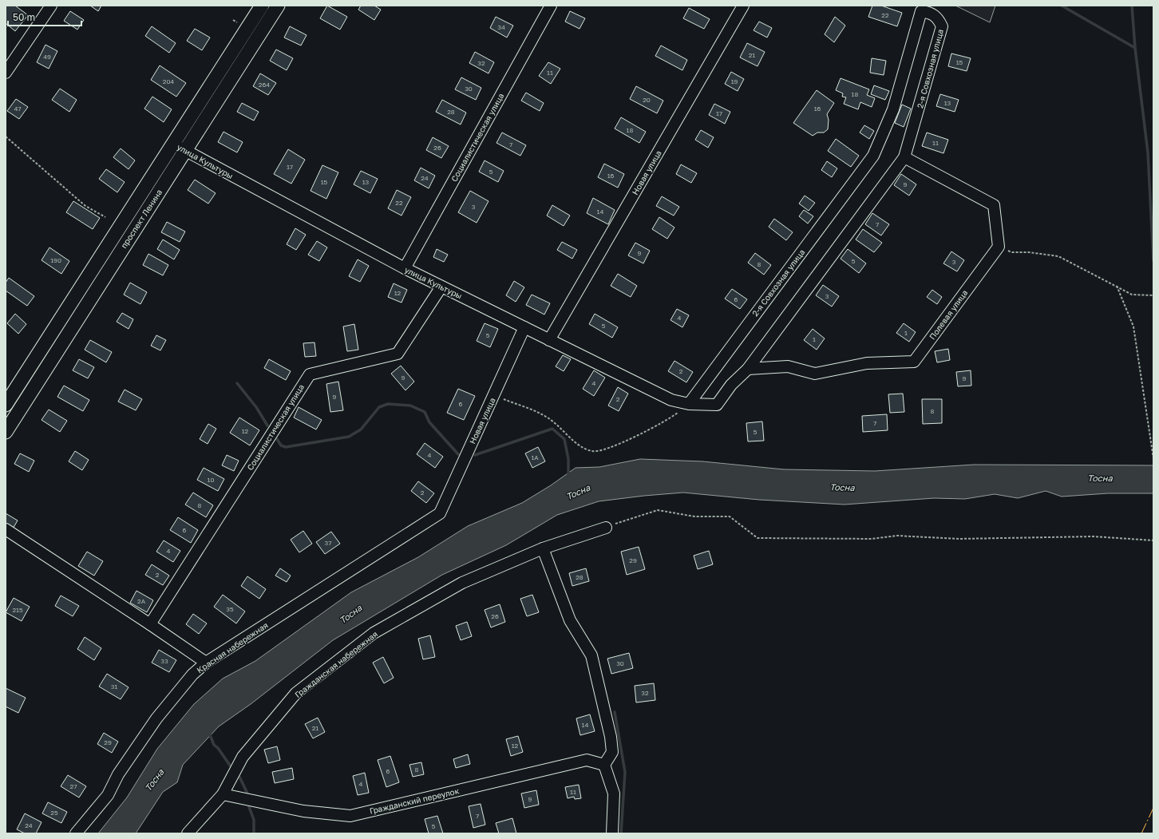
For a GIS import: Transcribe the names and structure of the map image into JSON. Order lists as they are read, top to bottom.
{
  "streets": {
    "main road": ["проспект Ленина"],
    "street": [
      "2-я Совхозная улица",
      "Социалистическая улица",
      "улица Культуры",
      "Новая улица",
      "Полевая улица",
      "Красная набережная",
      "Гражданская набережная",
      "Гражданский переулок"
    ]
  },
  "crossings": [
    ["2-я Совхозная улица", "улица Культуры"],
    ["2-я Совхозная улица", "Полевая улица"],
    ["Социалистическая улица", "улица Культуры"],
    ["улица Культуры", "Новая улица"],
    ["улица Культуры", "проспект Ленина"],
    ["Новая улица", "Красная набережная"],
    ["Гражданская набережная", "Гражданский переулок"]
  ],
  "water": ["Тосна"],
  "house_numbers": [
    "22",
    "34",
    "21",
    "49",
    "15",
    "32",
    "11",
    "204",
    "19",
    "264",
    "30",
    "18",
    "20",
    "13",
    "47",
    "16",
    "28",
    "17",
    "18",
    "11",
    "7",
    "26",
    "17",
    "5",
    "16",
    "24",
    "15",
    "13",
    "9",
    "22",
    "3",
    "14",
    "7",
    "9",
    "190",
    "5",
    "3",
    "8",
    "12",
    "3",
    "6",
    "4",
    "5",
    "1",
    "5",
    "1",
    "2",
    "9",
    "9",
    "4",
    "9",
    "2",
    "6",
    "8",
    "7",
    "12",
    "5",
    "4",
    "1А",
    "10",
    "2",
    "8",
    "6",
    "37",
    "4",
    "29",
    "2",
    "28",
    "2А",
    "35",
    "215",
    "26",
    "33",
    "30",
    "31",
    "32",
    "14",
    "21",
    "29",
    "12",
    "8",
    "6",
    "4",
    "27",
    "11",
    "9",
    "25",
    "7",
    "24",
    "5"
  ],
  "scale_bar": "50 m"
}
